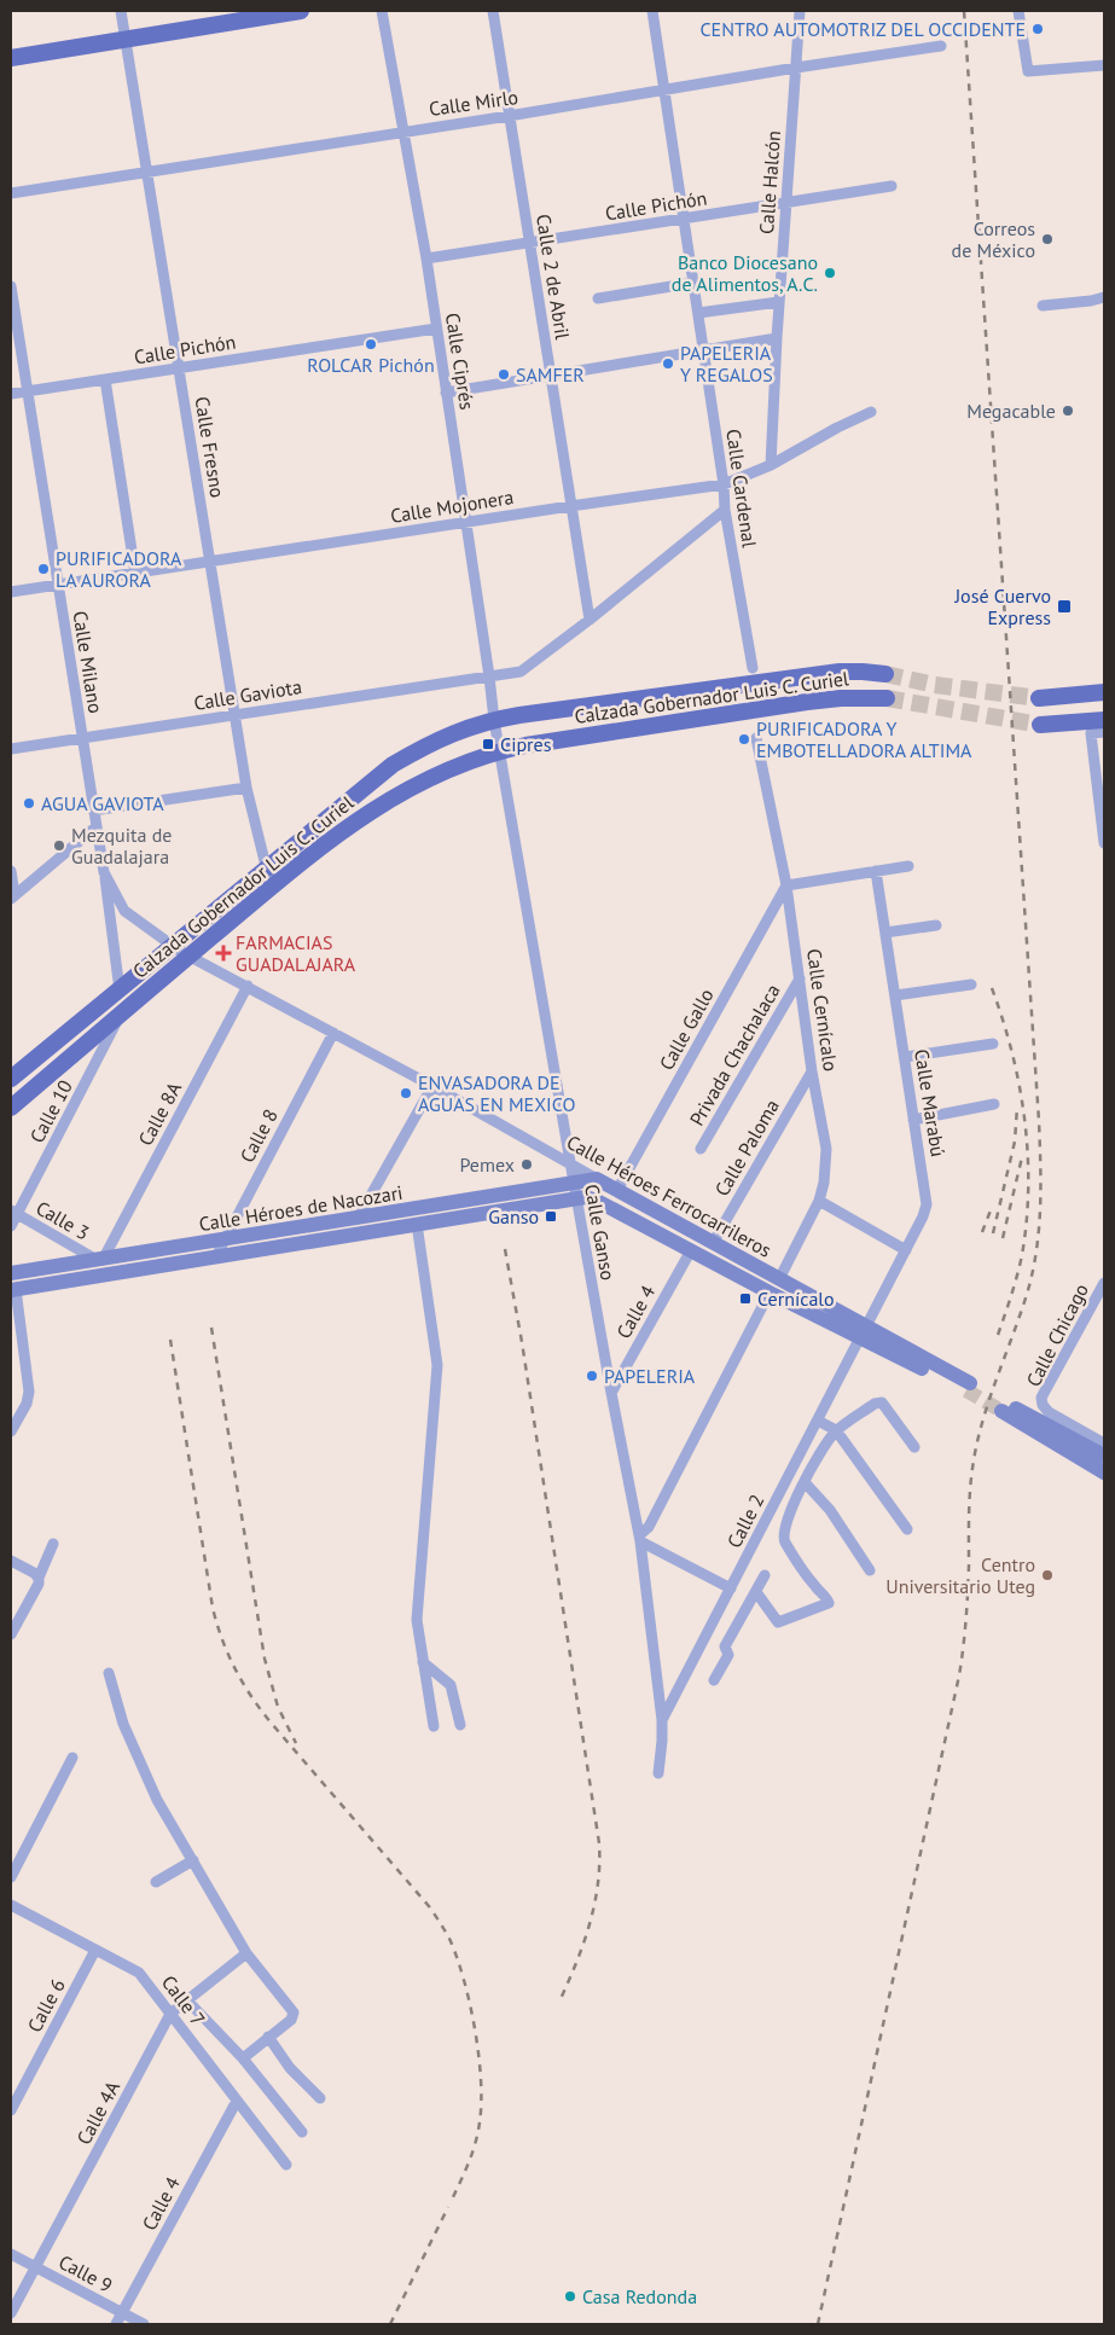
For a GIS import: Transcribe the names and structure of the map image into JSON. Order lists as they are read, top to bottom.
{
  "streets": {
    "main road": ["Calzada Gobernador Luis C. Curiel", "Calle Héroes Ferrocarrileros", "Calle Héroes de Nacozari"],
    "street": [
      "Calle Mirlo",
      "Calle Halcón",
      "Calle Pichón",
      "Calle 2 de Abril",
      "Calle Ciprés",
      "Calle Fresno",
      "Calle Cardenal",
      "Calle Mojonera",
      "Calle Milano",
      "Calle Gaviota",
      "Calle Cernícalo",
      "Calle Gallo",
      "Privada Chachalaca",
      "Calle Marabú",
      "Calle 10",
      "Calle 8A",
      "Calle 8",
      "Calle Paloma",
      "Calle 3",
      "Calle Ganso",
      "Calle 4",
      "Calle Chicago",
      "Calle 2",
      "Calle 7",
      "Calle 6",
      "Calle 4A",
      "Calle 9"
    ]
  },
  "crossings": [
    ["Calle Mirlo", "Calle Halcón"],
    ["Calle Mirlo", "Calle 2 de Abril"],
    ["Calle Mirlo", "Calle Ciprés"],
    ["Calle Mirlo", "Calle Fresno"],
    ["Calle Mirlo", "Calle Cardenal"],
    ["Calle Halcón", "Calle Pichón"],
    ["Calle Halcón", "Calle Mojonera"],
    ["Calle Pichón", "Calle 2 de Abril"],
    ["Calle Pichón", "Calle Ciprés"],
    ["Calle Pichón", "Calle Fresno"],
    ["Calle Pichón", "Calle Cardenal"],
    ["Calle Pichón", "Calle Milano"],
    ["Calle 2 de Abril", "Calle Mojonera"],
    ["Calle 2 de Abril", "Calle Gaviota"],
    ["Calle Ciprés", "Calle Mojonera"],
    ["Calle Ciprés", "Calle Gaviota"],
    ["Calle Ciprés", "Calzada Gobernador Luis C. Curiel"],
    ["Calle Ciprés", "Calle Ganso"],
    ["Calle Fresno", "Calle Mojonera"],
    ["Calle Fresno", "Calle Gaviota"],
    ["Calle Fresno", "Calzada Gobernador Luis C. Curiel"],
    ["Calle Cardenal", "Calle Mojonera"],
    ["Calle Cardenal", "Calle Gaviota"],
    ["Calle Mojonera", "Calle Milano"],
    ["Calle Milano", "Calle Gaviota"],
    ["Calle Milano", "Calzada Gobernador Luis C. Curiel"],
    ["Calle Milano", "Calle Héroes Ferrocarrileros"],
    ["Calzada Gobernador Luis C. Curiel", "Calle 10"],
    ["Calzada Gobernador Luis C. Curiel", "Calle Héroes Ferrocarrileros"],
    ["Calzada Gobernador Luis C. Curiel", "Calle Ganso"],
    ["Calle Cernícalo", "Calle Gallo"],
    ["Calle Cernícalo", "Privada Chachalaca"],
    ["Calle Cernícalo", "Calle Paloma"],
    ["Calle Cernícalo", "Calle Héroes Ferrocarrileros"],
    ["Calle Gallo", "Calle Héroes Ferrocarrileros"],
    ["Calle Marabú", "Calle Héroes Ferrocarrileros"],
    ["Calle Marabú", "Calle 2"],
    ["Calle 10", "Calle 3"],
    ["Calle 8A", "Calle Héroes Ferrocarrileros"],
    ["Calle 8A", "Calle Héroes de Nacozari"],
    ["Calle 8A", "Calle 3"],
    ["Calle 8", "Calle Héroes Ferrocarrileros"],
    ["Calle 8", "Calle Héroes de Nacozari"],
    ["Calle Paloma", "Calle Héroes Ferrocarrileros"],
    ["Calle Héroes Ferrocarrileros", "Calle Héroes de Nacozari"],
    ["Calle Héroes Ferrocarrileros", "Calle Ganso"],
    ["Calle Héroes Ferrocarrileros", "Calle 4"],
    ["Calle Héroes Ferrocarrileros", "Calle 2"],
    ["Calle Héroes de Nacozari", "Calle 3"],
    ["Calle Héroes de Nacozari", "Calle Ganso"],
    ["Calle Ganso", "Calle 4"],
    ["Calle Ganso", "Calle 2"],
    ["Calle 4", "Calle 7"],
    ["Calle 4", "Calle 9"],
    ["Calle 7", "Calle 6"],
    ["Calle 7", "Calle 4A"],
    ["Calle 4A", "Calle 9"]
  ],
  "places": {
    "other": [
      "CENTRO AUTOMOTRIZ DEL OCCIDENTE",
      "Correos de México",
      "Banco Diocesano de Alimentos, A.C.",
      "ROLCAR Pichón",
      "PAPELERIA Y REGALOS",
      "SAMFER",
      "Megacable",
      "PURIFICADORA LA AURORA",
      "PURIFICADORA Y EMBOTELLADORA ALTIMA",
      "AGUA GAVIOTA",
      "Mezquita de Guadalajara",
      "ENVASADORA DE AGUAS EN MEXICO",
      "Pemex",
      "PAPELERIA",
      "Centro Universitario Uteg",
      "Casa Redonda"
    ],
    "transit": [
      "José Cuervo Express",
      "Cipres",
      "Ganso",
      "Cernícalo"
    ],
    "health": ["FARMACIAS GUADALAJARA"]
  }
}
